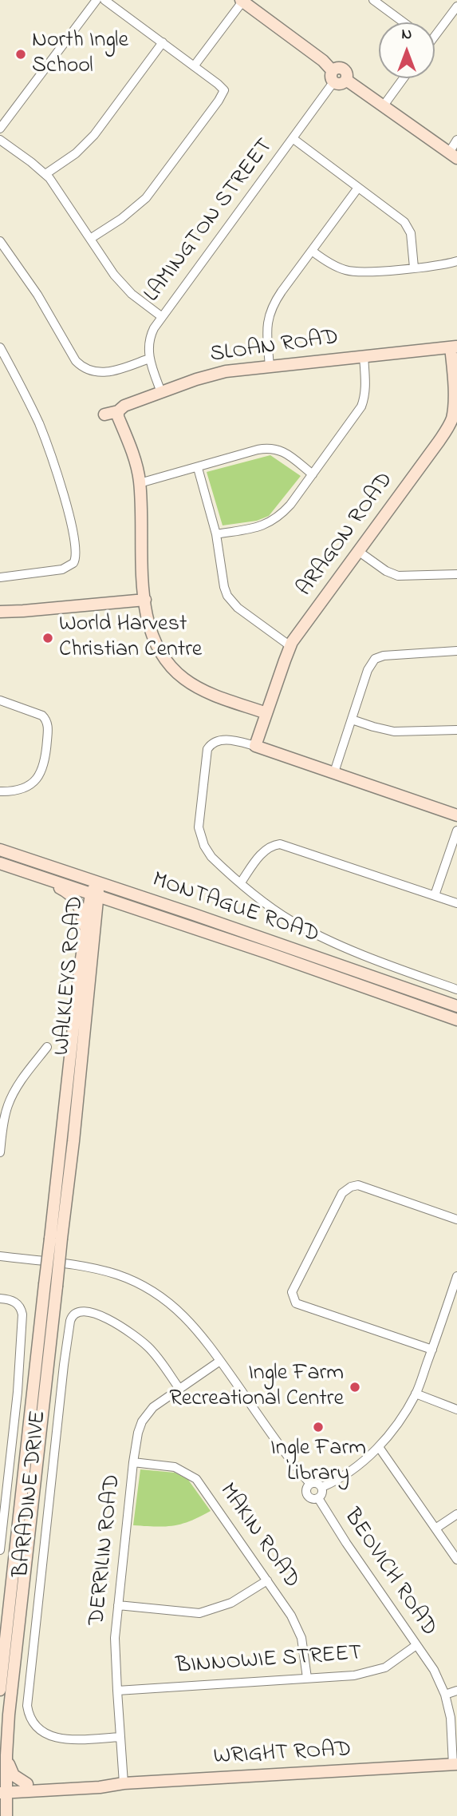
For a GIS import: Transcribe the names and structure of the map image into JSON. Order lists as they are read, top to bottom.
{
  "streets": {
    "main road": [
      "SLOAN ROAD",
      "ARAGON ROAD",
      "MONTAGUE ROAD",
      "WALKLEYS ROAD",
      "WRIGHT ROAD"
    ],
    "street": [
      "LAMINGTON STREET",
      "BARADINE DRIVE",
      "MAKIN ROAD",
      "DERRILIN ROAD",
      "BEOVICH ROAD",
      "BINNOWIE STREET"
    ]
  },
  "crossings": [
    ["LAMINGTON STREET", "SLOAN ROAD"],
    ["SLOAN ROAD", "ARAGON ROAD"],
    ["MONTAGUE ROAD", "WALKLEYS ROAD"],
    ["WALKLEYS ROAD", "WRIGHT ROAD"],
    ["BARADINE DRIVE", "DERRILIN ROAD"],
    ["MAKIN ROAD", "DERRILIN ROAD"],
    ["MAKIN ROAD", "BINNOWIE STREET"],
    ["DERRILIN ROAD", "BINNOWIE STREET"],
    ["DERRILIN ROAD", "WRIGHT ROAD"],
    ["BEOVICH ROAD", "BINNOWIE STREET"],
    ["BEOVICH ROAD", "WRIGHT ROAD"]
  ],
  "places": [
    "North Ingle School",
    "World Harvest Christian Centre",
    "Ingle Farm Recreational Centre",
    "Ingle Farm Library"
  ],
  "north": "top"
}
